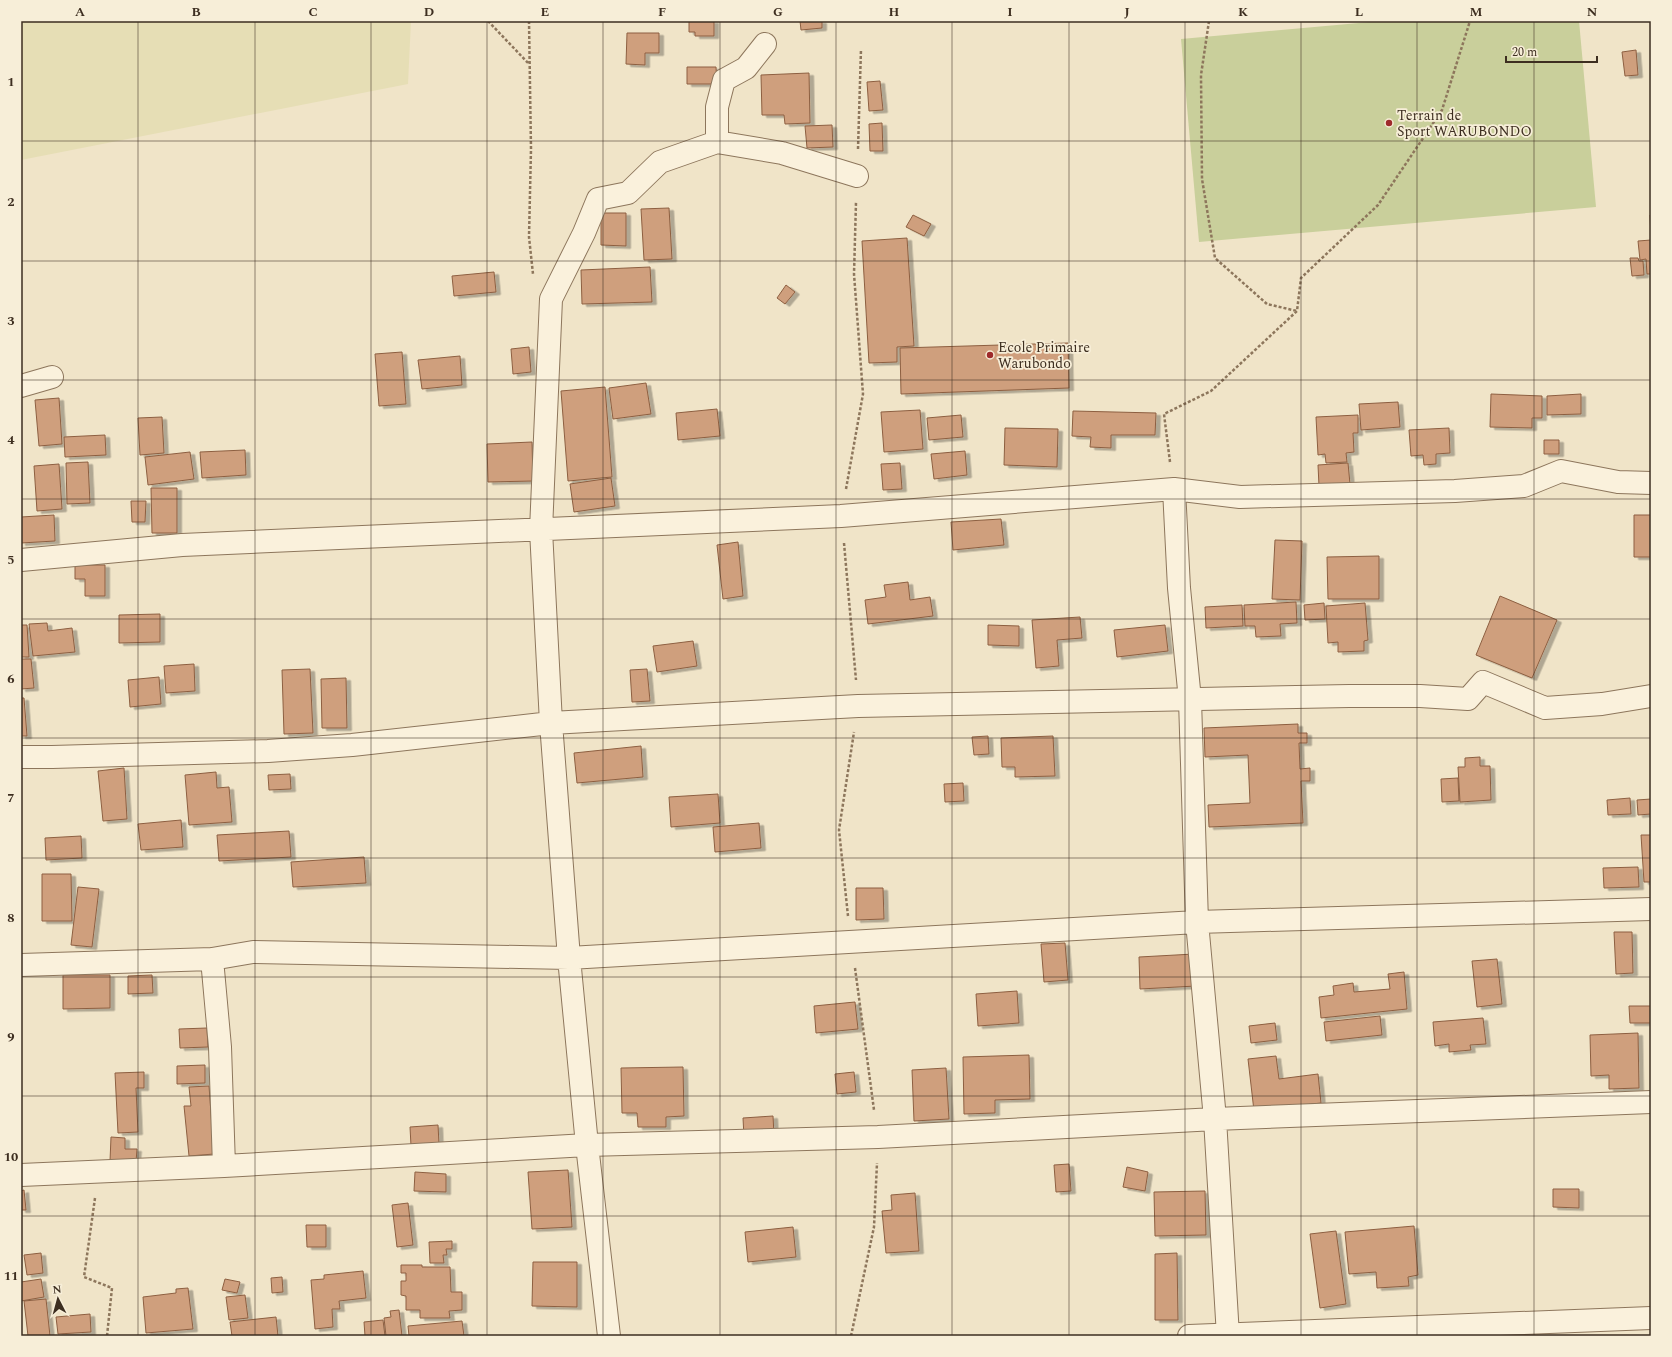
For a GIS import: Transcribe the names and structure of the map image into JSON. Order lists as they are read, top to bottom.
{
  "places": ["Terrain de Sport WARUBONDO", "Ecole Primaire Warubondo"],
  "scale_bar": "20 m",
  "north": "top",
  "grid": {
    "columns": [
      "A",
      "B",
      "C",
      "D",
      "E",
      "F",
      "G",
      "H",
      "I",
      "J",
      "K",
      "L",
      "M",
      "N"
    ],
    "rows": [
      "1",
      "2",
      "3",
      "4",
      "5",
      "6",
      "7",
      "8",
      "9",
      "10",
      "11"
    ]
  }
}
